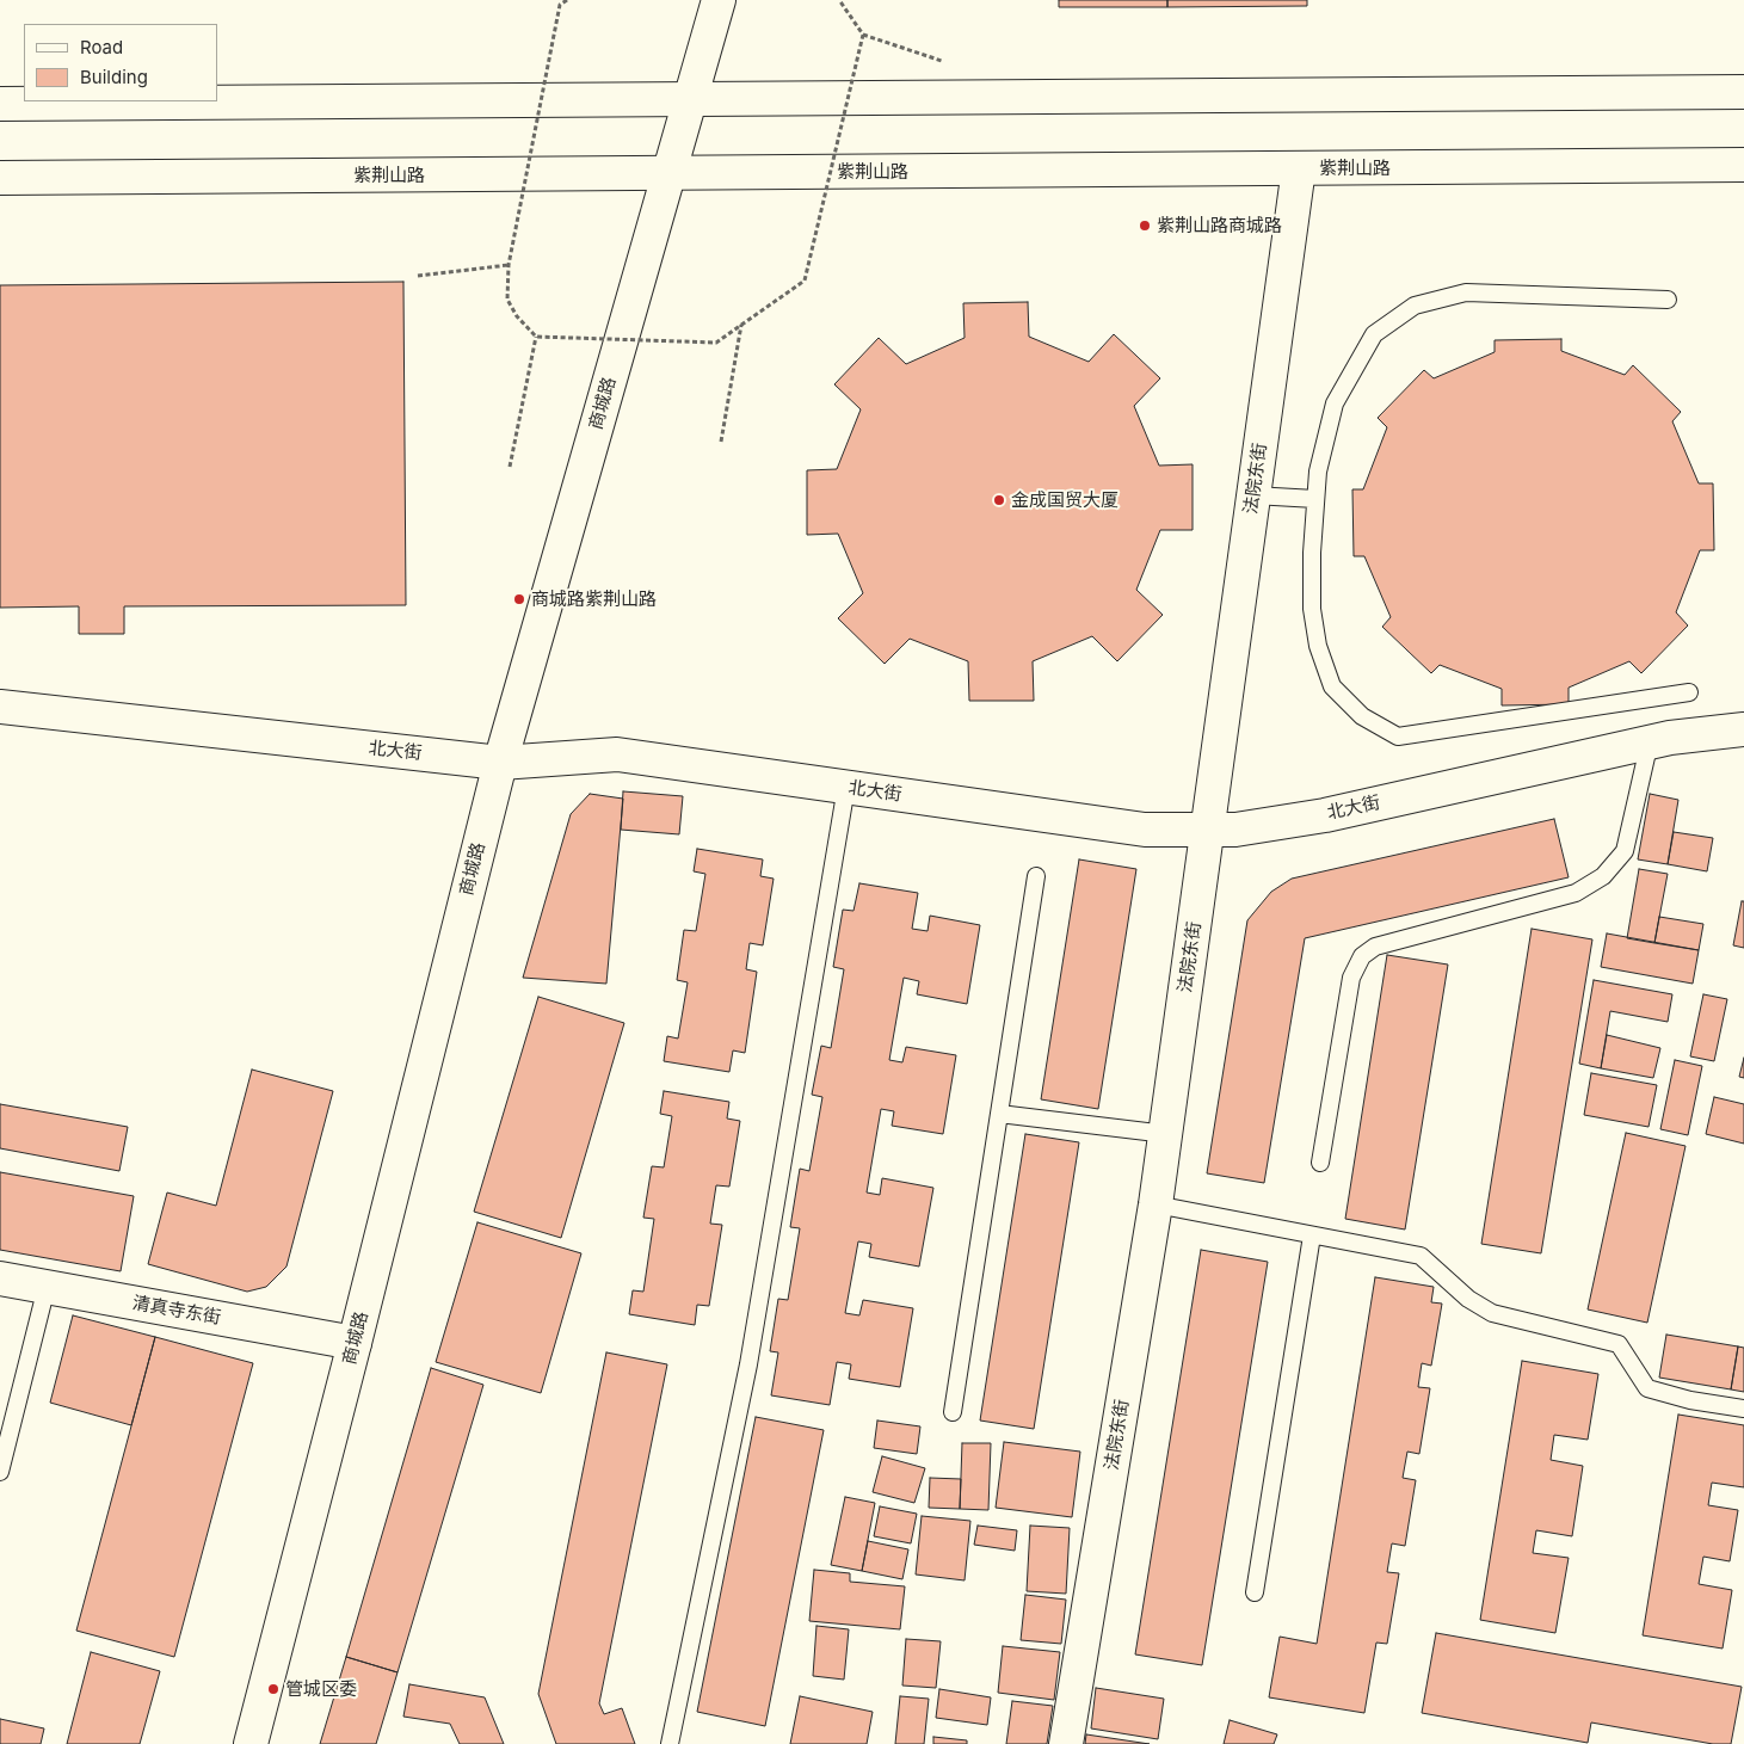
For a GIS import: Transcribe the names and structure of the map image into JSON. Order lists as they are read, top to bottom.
{
  "streets": {
    "street": [
      "紫荆山路",
      "商城路",
      "法院东街",
      "北大街",
      "清真寺东街"
    ]
  },
  "crossings": [
    ["紫荆山路", "商城路"],
    ["紫荆山路", "法院东街"],
    ["商城路", "北大街"],
    ["商城路", "清真寺东街"],
    ["法院东街", "北大街"]
  ],
  "places": [
    "紫荆山路商城路",
    "金成国贸大厦",
    "商城路紫荆山路",
    "管城区委"
  ],
  "legend": ["Road", "Building"]
}
